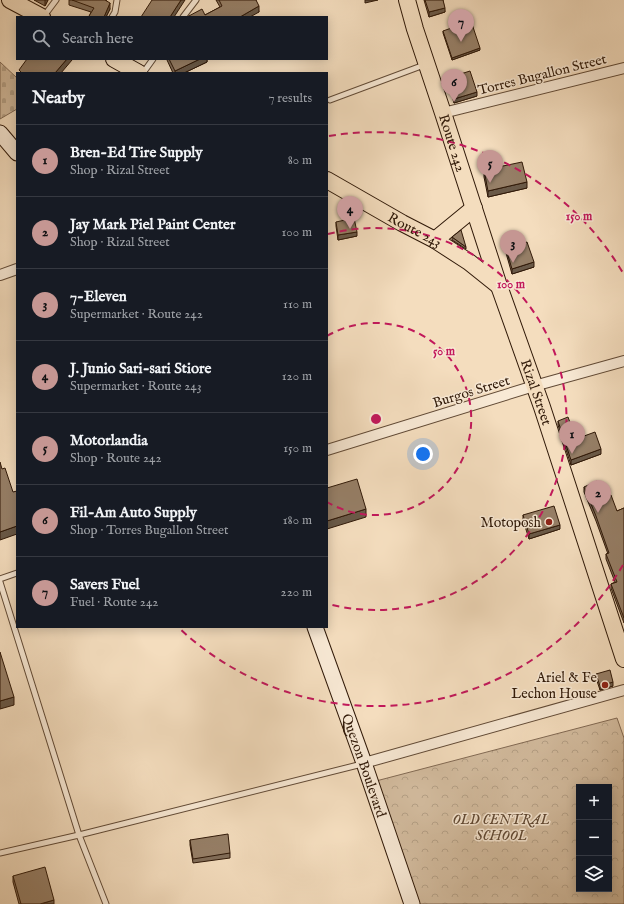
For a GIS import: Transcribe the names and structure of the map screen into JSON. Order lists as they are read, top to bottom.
{
  "streets": {
    "main road": ["Route 242", "Route 243", "Rizal Street"],
    "street": ["Torres Bugallon Street", "Burgos Street", "Quezon Boulevard"]
  },
  "crossings": [
    ["Torres Bugallon Street", "Route 242"],
    ["Route 242", "Route 243"],
    ["Route 242", "Rizal Street"],
    ["Route 243", "Rizal Street"],
    ["Burgos Street", "Rizal Street"]
  ],
  "parks": ["OLD CENTRAL SCHOOL"],
  "places": ["Motoposh", "Ariel & Fe Lechon House"],
  "page": {
    "pins": [
      "7",
      "6",
      "5",
      "4",
      "3",
      "1",
      "2"
    ],
    "search": "Search here",
    "heading": ["Nearby", "7 results"],
    "list": [
      {
        "mark": "1",
        "name": "Bren-Ed Tire Supply",
        "note": "Shop · Rizal Street",
        "value": "80 m"
      },
      {
        "mark": "2",
        "name": "Jay Mark Piel Paint Center",
        "note": "Shop · Rizal Street",
        "value": "100 m"
      },
      {
        "mark": "3",
        "name": "7-Eleven",
        "note": "Supermarket · Route 242",
        "value": "110 m"
      },
      {
        "mark": "4",
        "name": "J. Junio Sari-sari Stiore",
        "note": "Supermarket · Route 243",
        "value": "120 m"
      },
      {
        "mark": "5",
        "name": "Motorlandia",
        "note": "Shop · Route 242",
        "value": "150 m"
      },
      {
        "mark": "6",
        "name": "Fil-Am Auto Supply",
        "note": "Shop · Torres Bugallon Street",
        "value": "180 m"
      },
      {
        "mark": "7",
        "name": "Savers Fuel",
        "note": "Fuel · Route 242",
        "value": "220 m"
      }
    ],
    "map_buttons": ["+", "−"]
  },
  "rings": ["150 m", "100 m", "50 m"]
}
